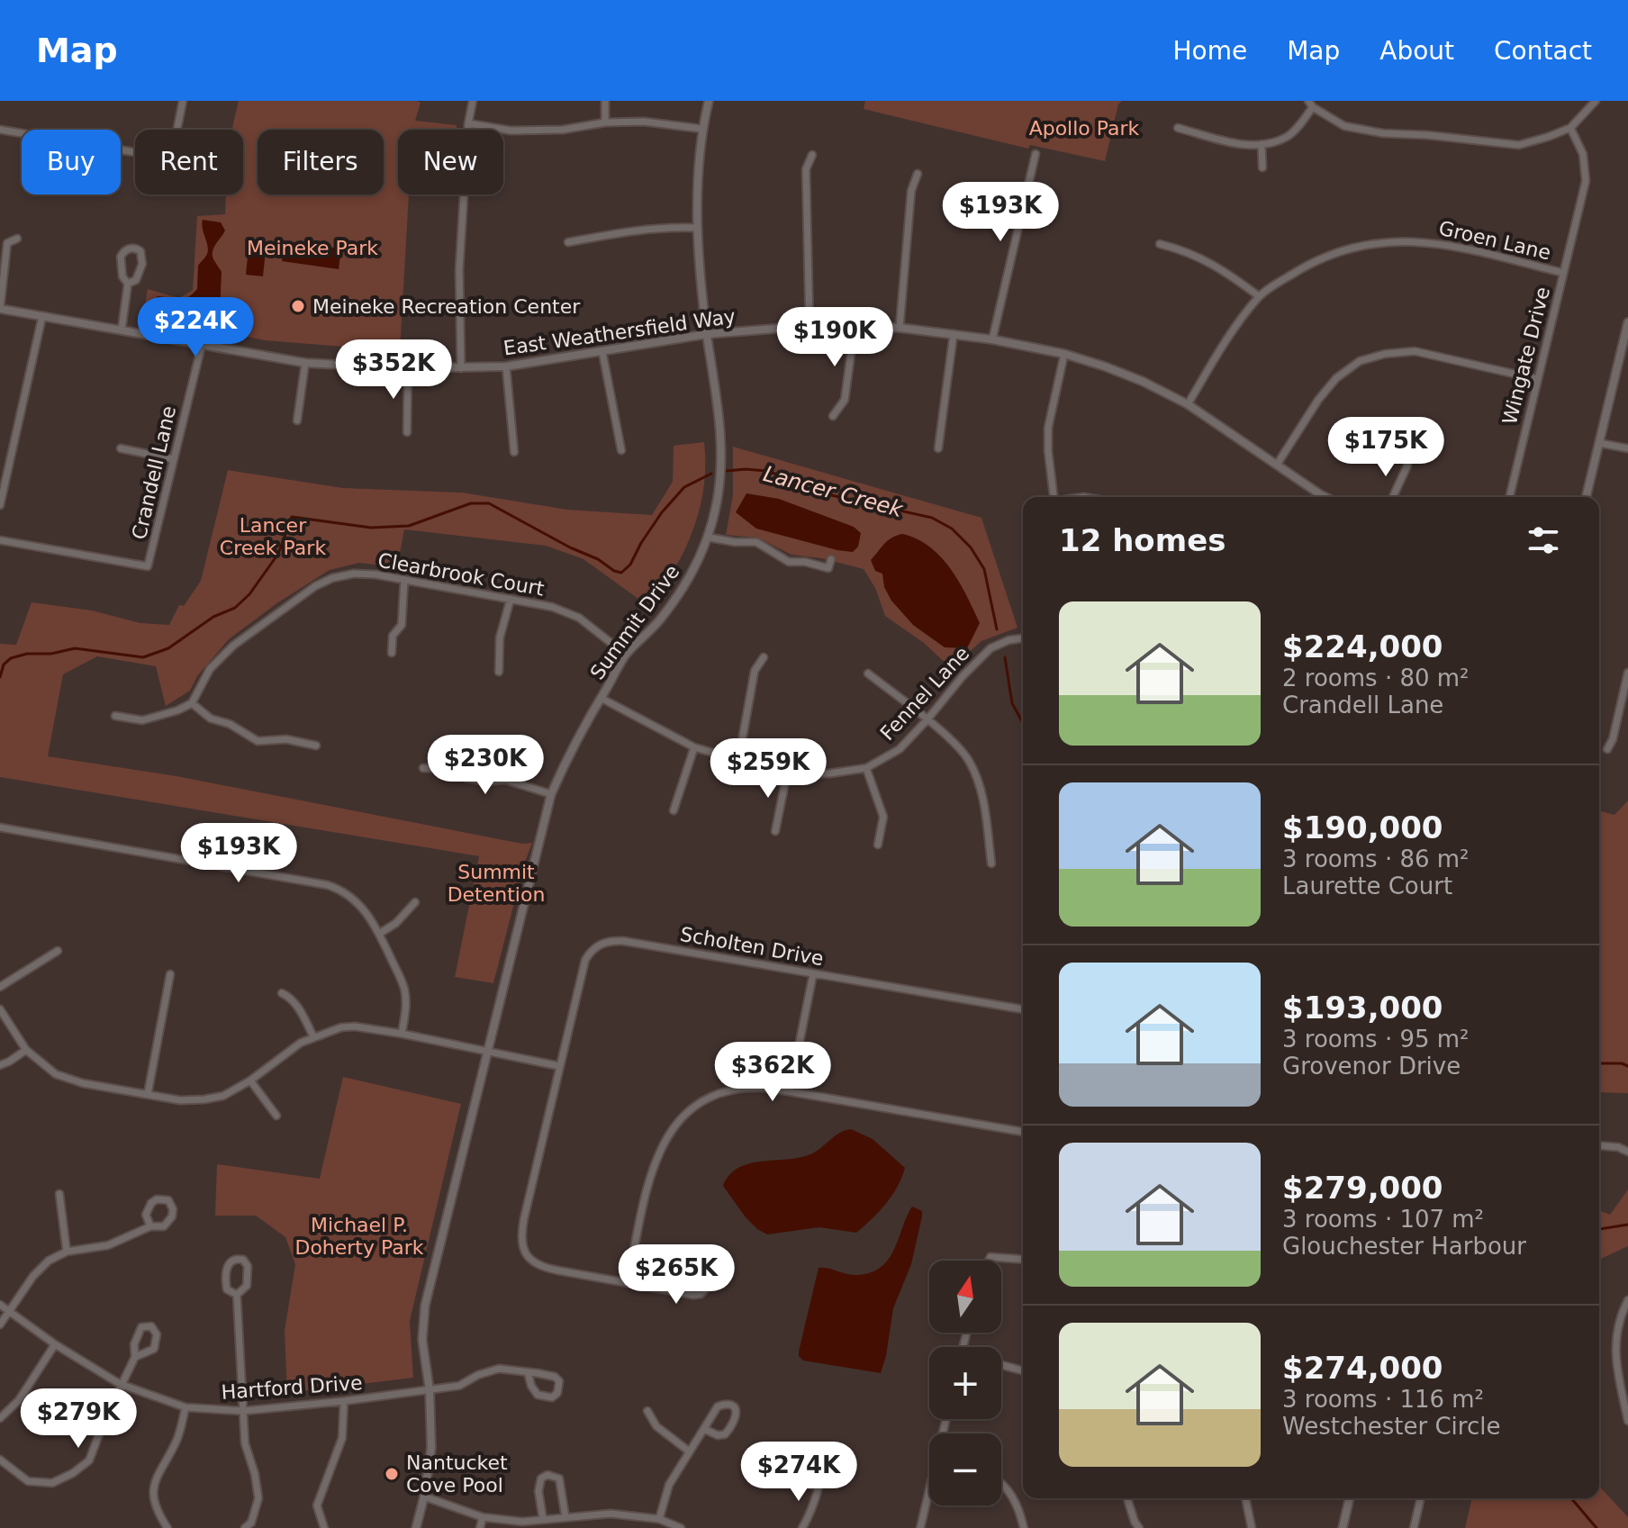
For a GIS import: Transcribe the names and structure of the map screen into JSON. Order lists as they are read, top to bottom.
{
  "streets": {
    "street": [
      "Groen Lane",
      "East Weathersfield Way",
      "Wingate Drive",
      "Crandell Lane",
      "Clearbrook Court",
      "Summit Drive",
      "Fennel Lane",
      "Scholten Drive",
      "Hartford Drive"
    ]
  },
  "crossings": [
    ["Groen Lane", "East Weathersfield Way"],
    ["Groen Lane", "Wingate Drive"],
    ["East Weathersfield Way", "Crandell Lane"],
    ["East Weathersfield Way", "Summit Drive"],
    ["Clearbrook Court", "Summit Drive"],
    ["Summit Drive", "Fennel Lane"],
    ["Summit Drive", "Hartford Drive"]
  ],
  "water": ["Lancer Creek"],
  "parks": [
    "Apollo Park",
    "Meineke Park",
    "Lancer Creek Park",
    "Summit Detention",
    "Michael P. Doherty Park"
  ],
  "places": ["Meineke Recreation Center", "Nantucket Cove Pool"],
  "north": "top",
  "page": {
    "header": "Map",
    "nav": [
      "Home",
      "Map",
      "About",
      "Contact"
    ],
    "chip": [
      "Buy",
      "Rent",
      "Filters",
      "New"
    ],
    "price": [
      "$193K",
      "$224K",
      "$190K",
      "$352K",
      "$175K",
      "$230K",
      "$259K",
      "$193K",
      "$362K",
      "$265K",
      "$279K",
      "$274K"
    ],
    "heading": "12 homes",
    "list": [
      {
        "name": "$224,000",
        "note": "2 rooms · 80 m² · Crandell Lane"
      },
      {
        "name": "$190,000",
        "note": "3 rooms · 86 m² · Laurette Court"
      },
      {
        "name": "$193,000",
        "note": "3 rooms · 95 m² · Grovenor Drive"
      },
      {
        "name": "$279,000",
        "note": "3 rooms · 107 m² · Glouchester Harbour"
      },
      {
        "name": "$274,000",
        "note": "3 rooms · 116 m² · Westchester Circle"
      }
    ],
    "map_buttons": ["+", "−"]
  }
}
